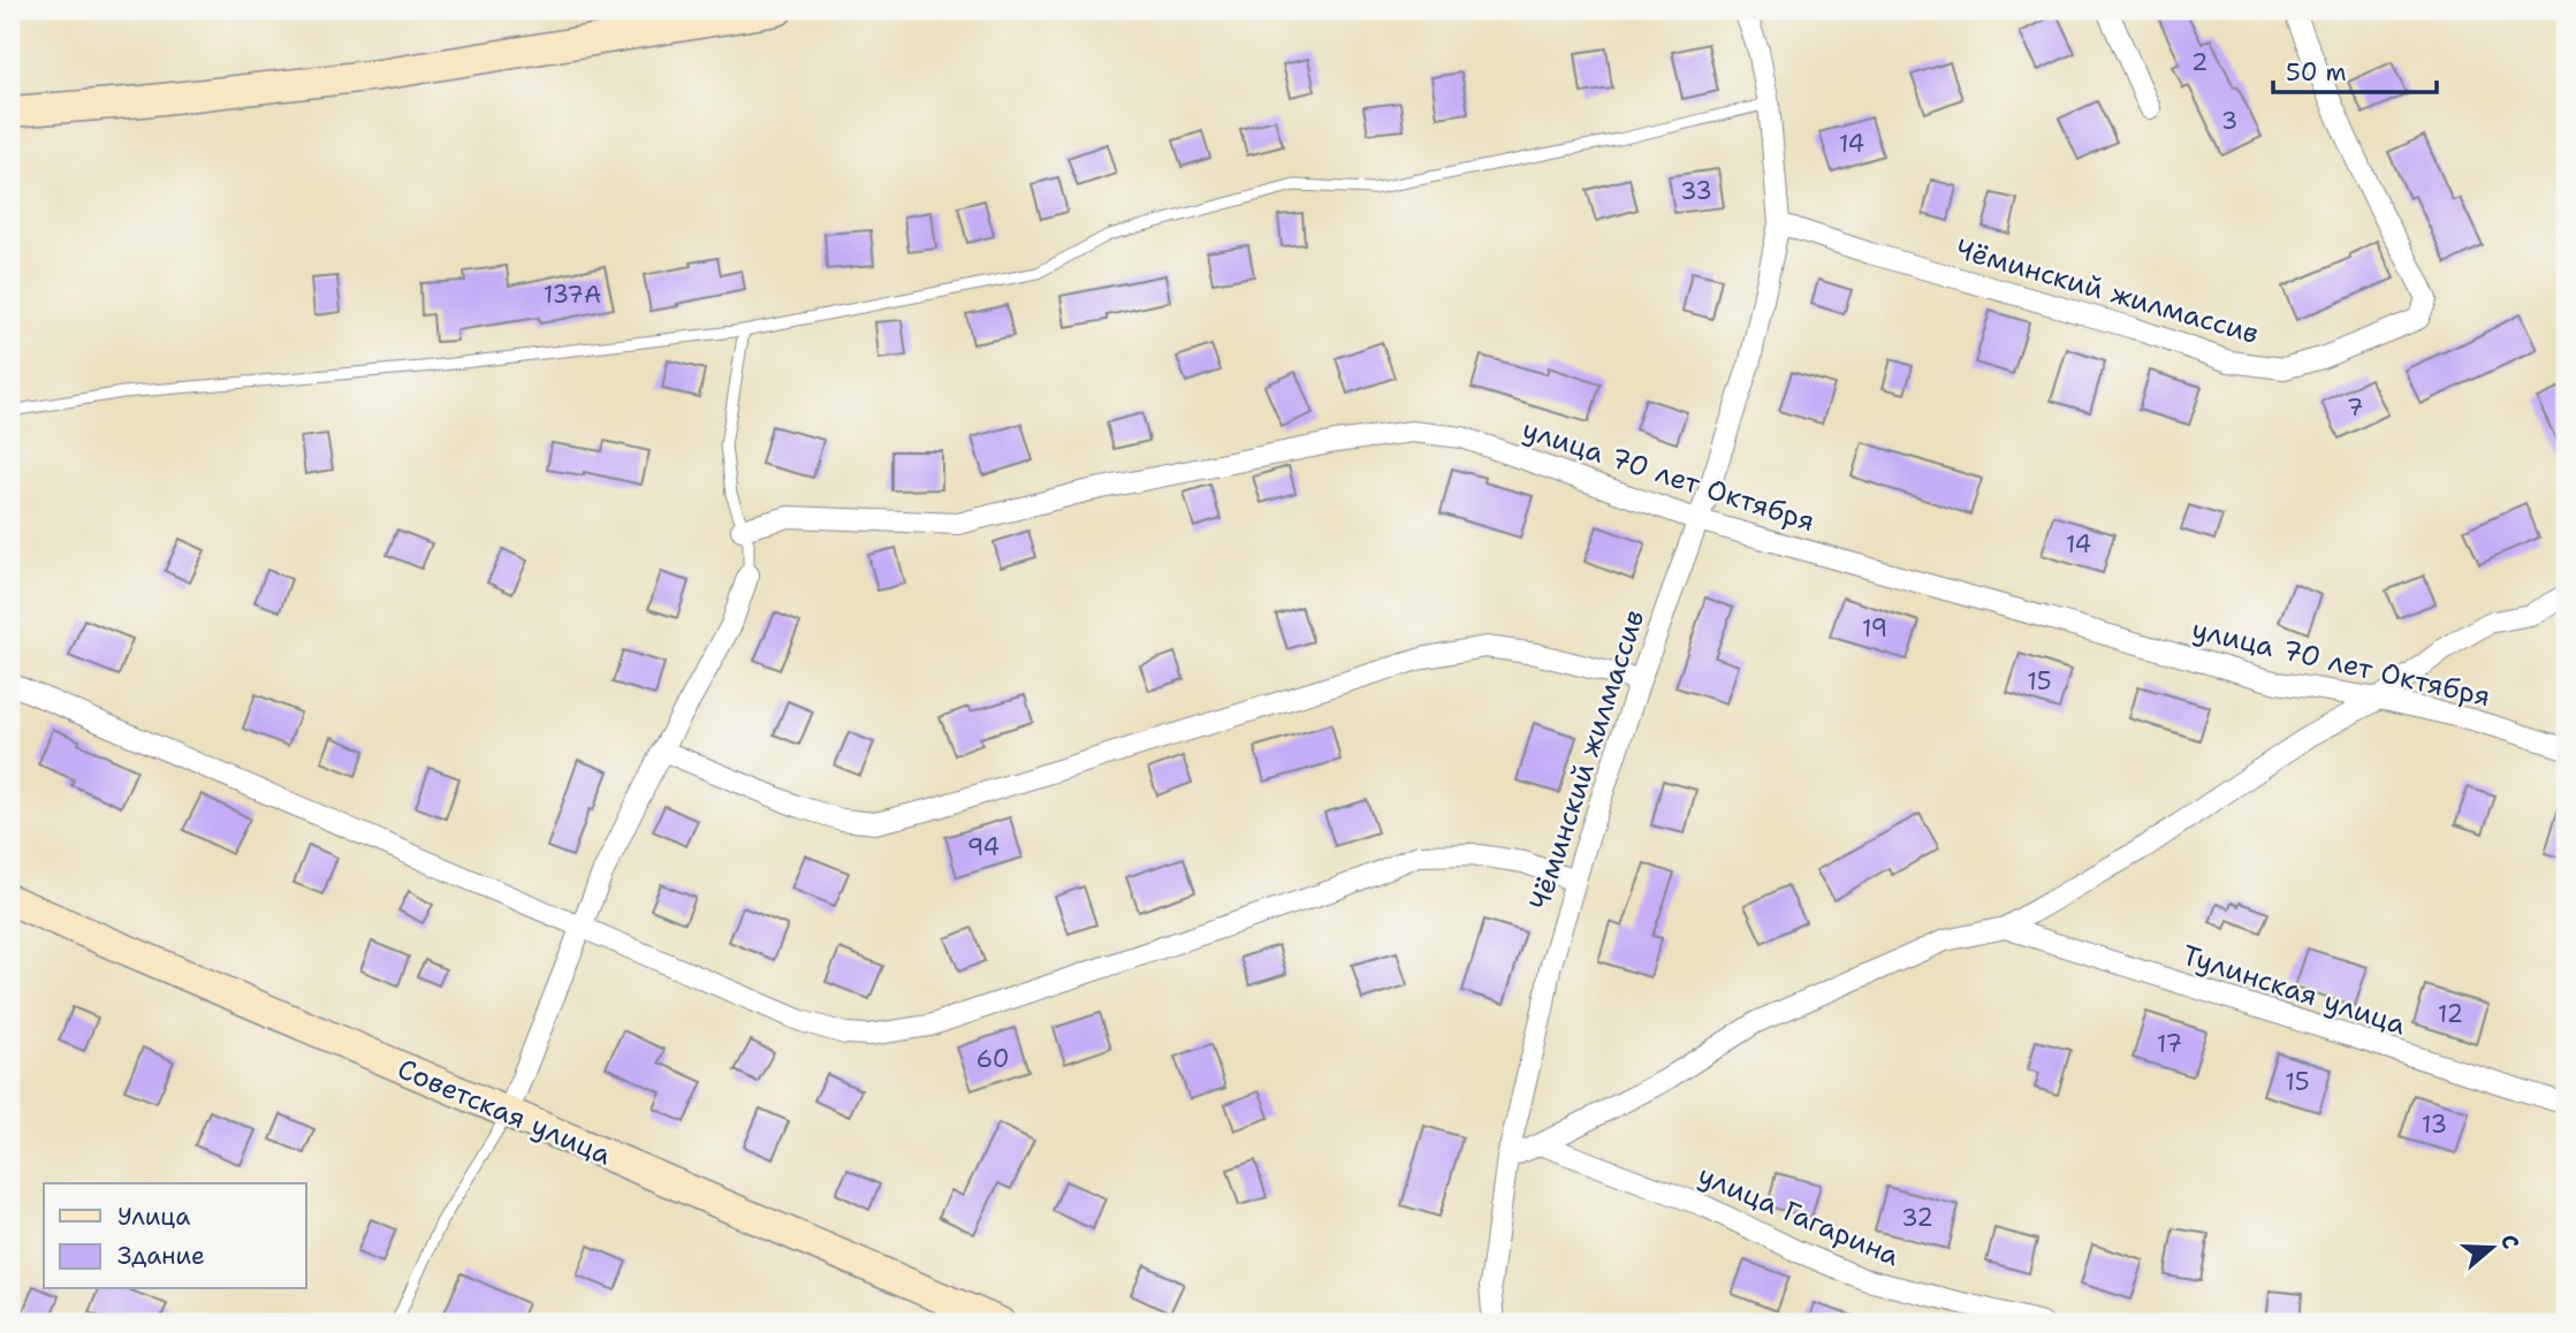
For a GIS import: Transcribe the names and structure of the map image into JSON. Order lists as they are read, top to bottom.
{
  "streets": {
    "main road": ["Советская улица"],
    "street": [
      "Чёминский жилмассив",
      "улица 70 лет Октября",
      "Тулинская улица",
      "улица Гагарина"
    ]
  },
  "crossings": [
    ["Чёминский жилмассив", "улица 70 лет Октября"]
  ],
  "house_numbers": [
    "2",
    "3",
    "14",
    "33",
    "137А",
    "7",
    "14",
    "19",
    "15",
    "94",
    "12",
    "17",
    "60",
    "15",
    "13",
    "32"
  ],
  "legend": ["Улица", "Здание"],
  "scale_bar": "50 m",
  "north": "right"
}
